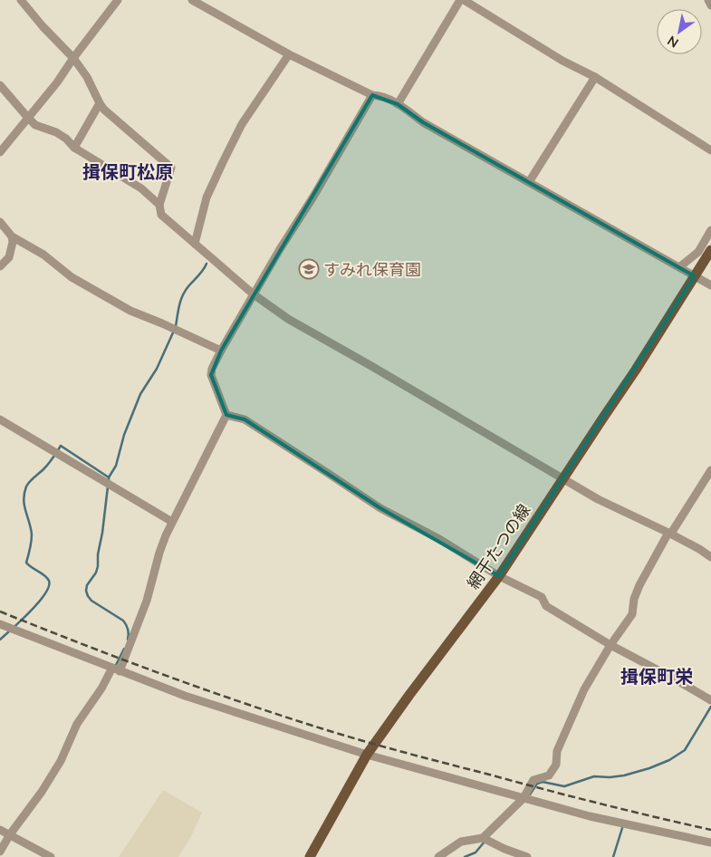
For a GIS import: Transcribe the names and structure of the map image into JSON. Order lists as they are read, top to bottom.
{
  "streets": {
    "main road": ["網干たつの線"]
  },
  "districts": ["揖保町松原", "揖保町栄"],
  "places": {
    "school or university": ["すみれ保育園"]
  },
  "north": "bottom left"
}
